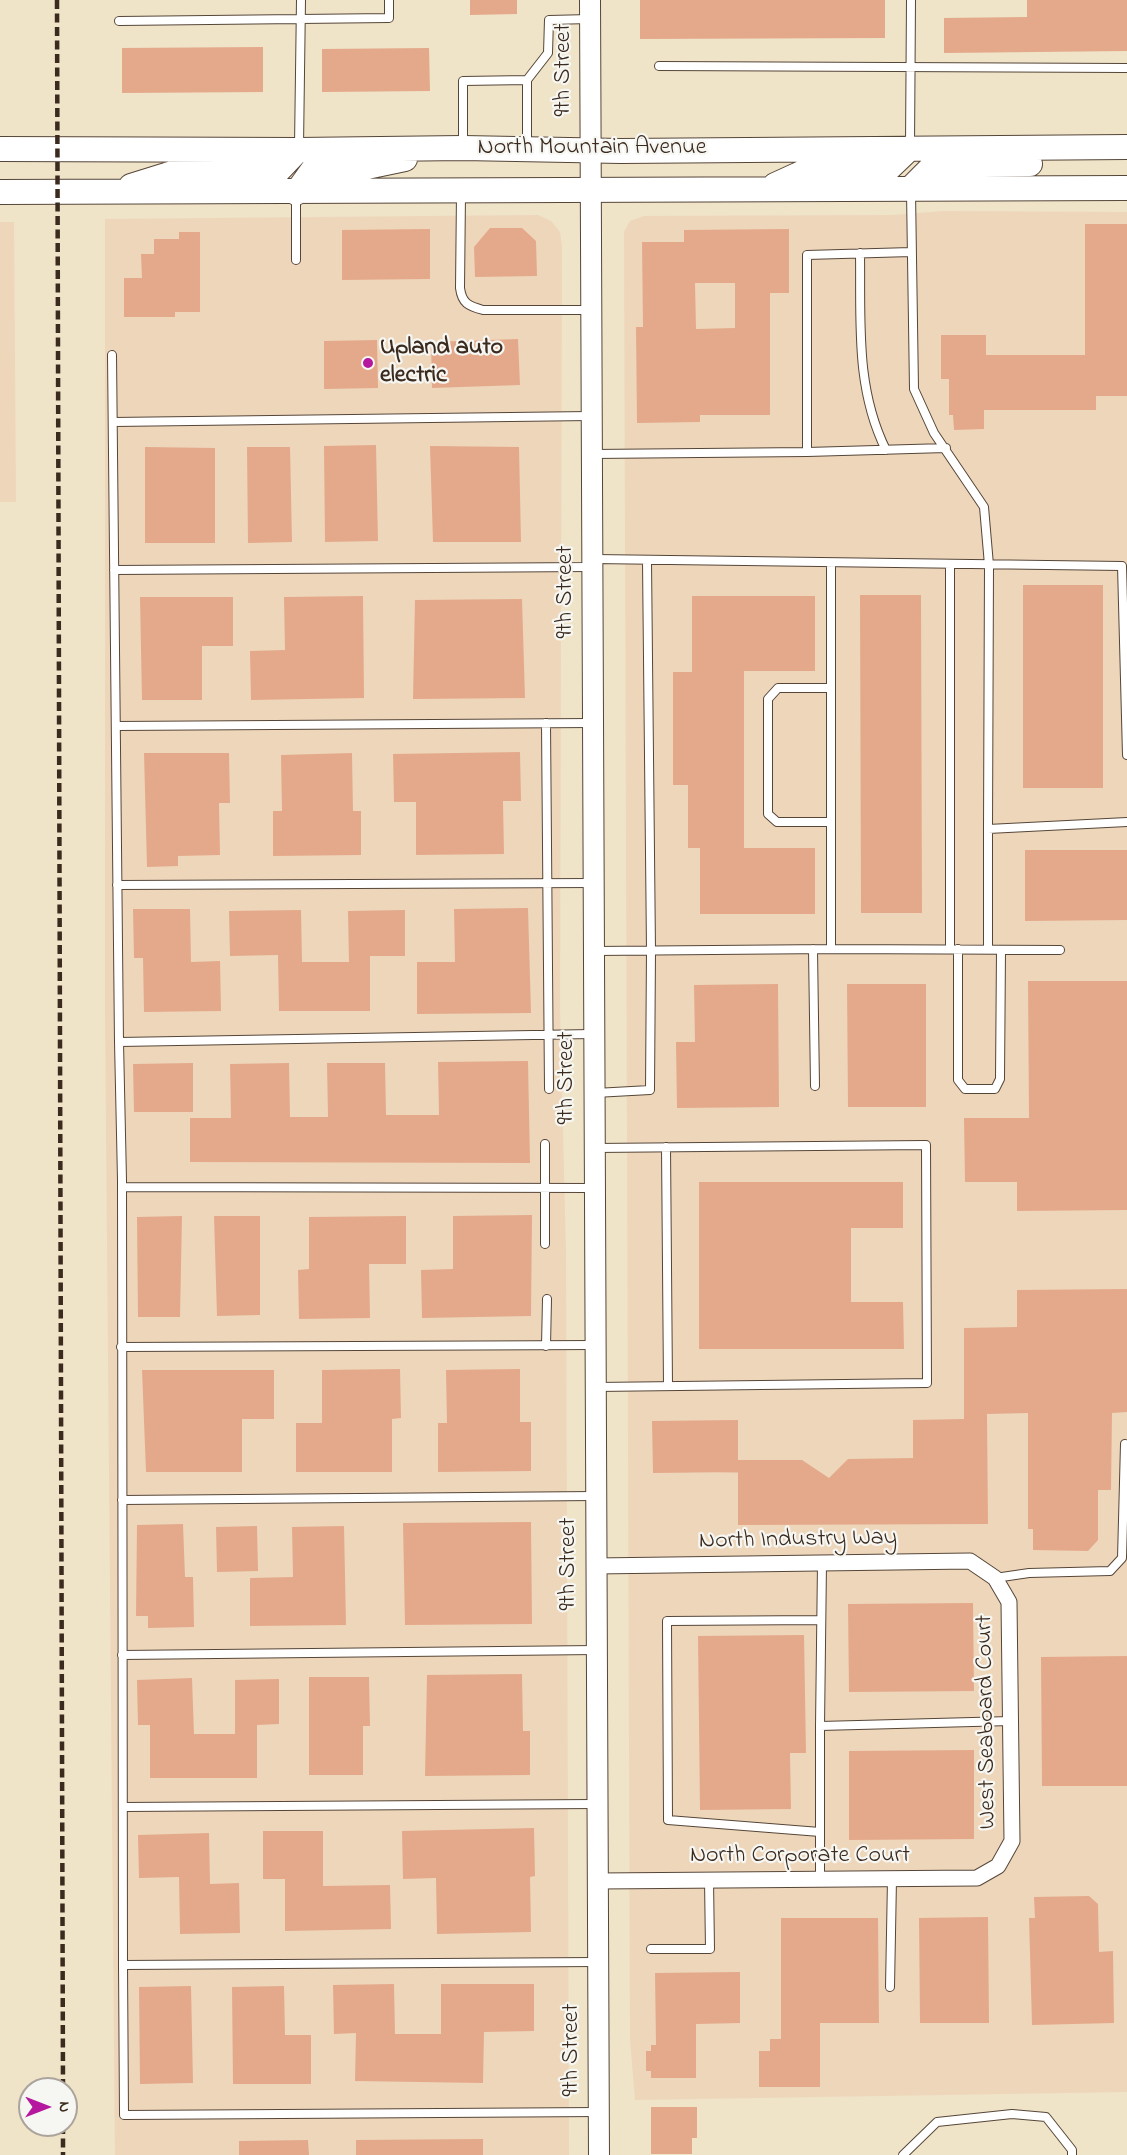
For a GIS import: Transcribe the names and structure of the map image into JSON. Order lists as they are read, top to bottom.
{
  "streets": {
    "main road": ["North Mountain Avenue"],
    "street": [
      "9th Street",
      "North Industry Way",
      "West Seaboard Court",
      "North Corporate Court"
    ]
  },
  "crossings": [
    ["9th Street", "North Mountain Avenue"],
    ["9th Street", "North Industry Way"],
    ["9th Street", "North Corporate Court"],
    ["North Industry Way", "West Seaboard Court"],
    ["West Seaboard Court", "North Corporate Court"]
  ],
  "places": ["Upland auto electric"],
  "north": "right"
}
